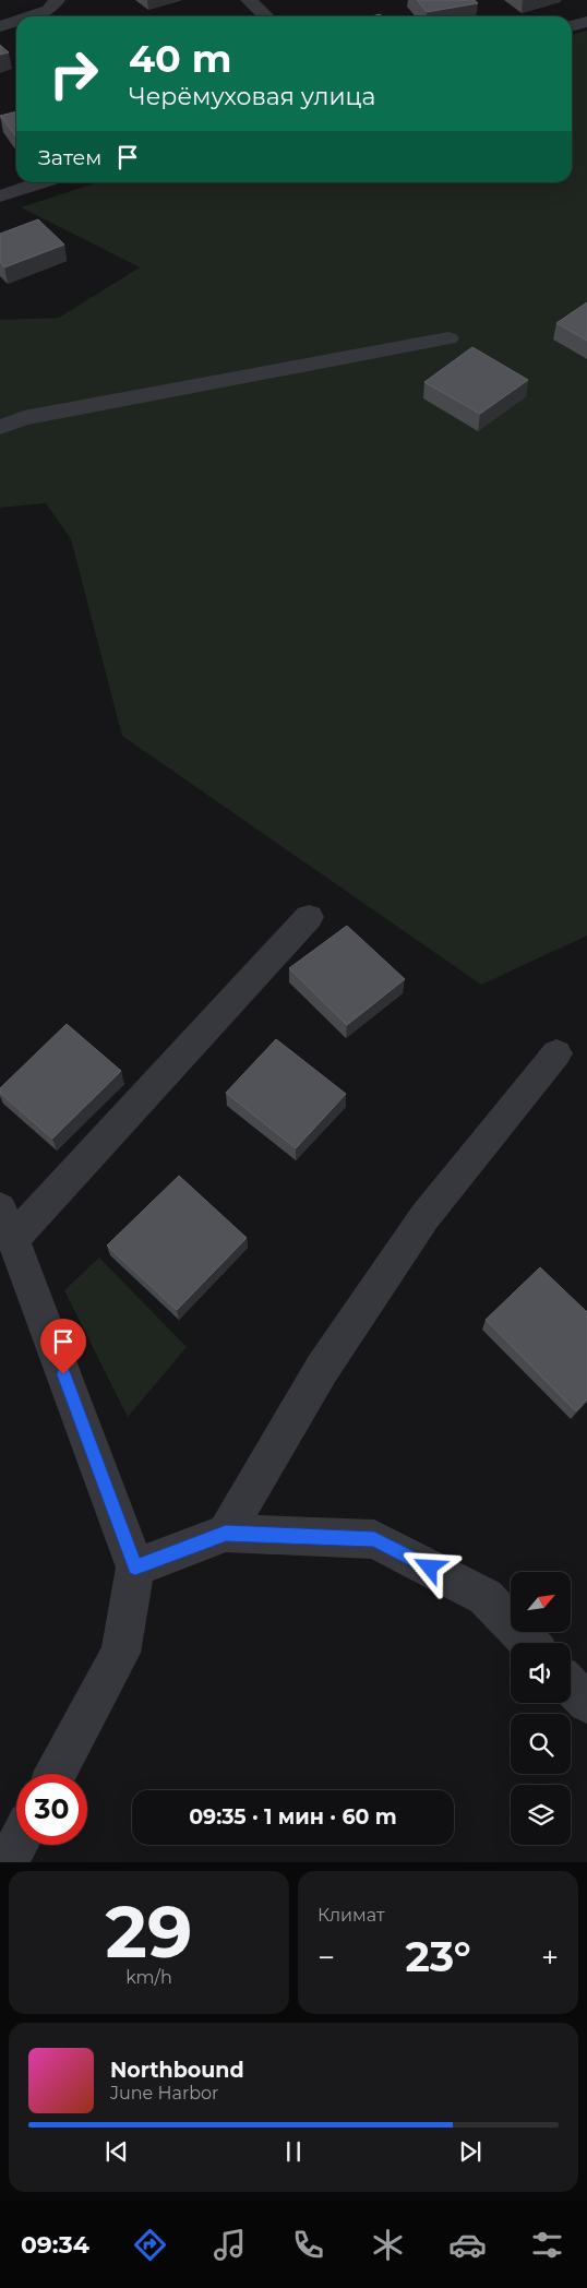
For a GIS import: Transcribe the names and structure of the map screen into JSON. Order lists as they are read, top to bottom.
{
  "north": "top right",
  "page": {
    "turn": ["40 m", "Черёмуховая улица"],
    "then": "Затем",
    "limit": "30",
    "trip": "09:35 · 1 мин · 60 m",
    "tile": [
      ["29", "km/h"],
      "Климат"
    ],
    "heat": ["−", "23°", "+"],
    "song": ["Northbound", "June Harbor"],
    "tabs": "09:34"
  }
}
